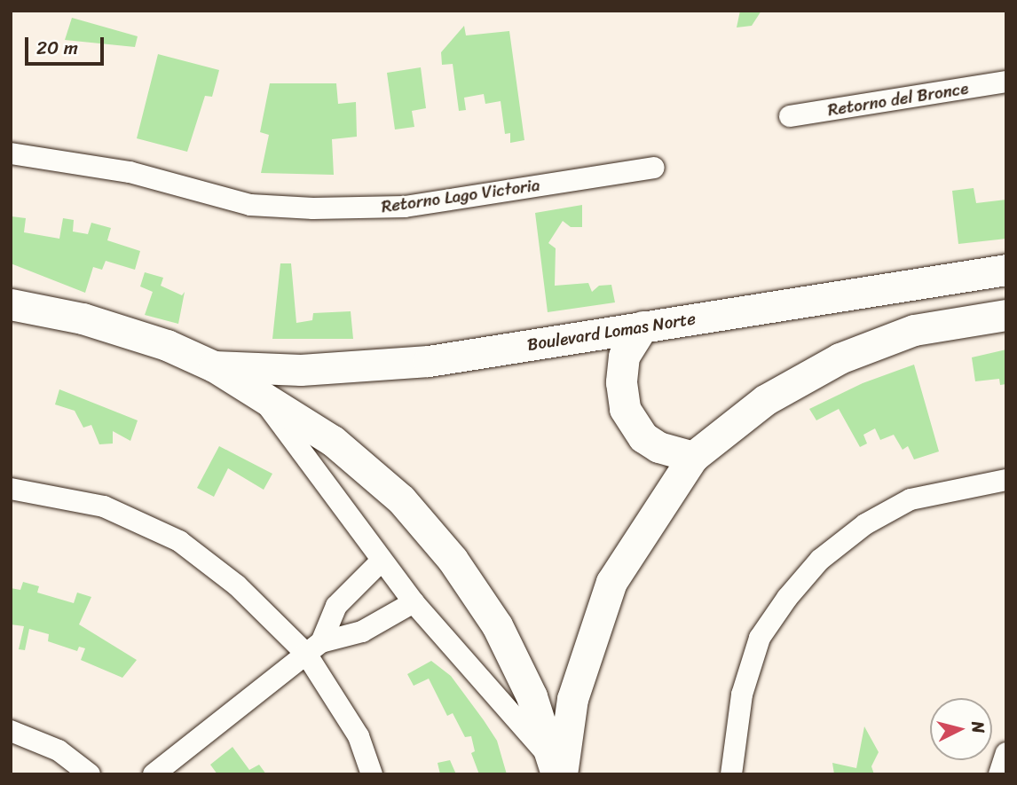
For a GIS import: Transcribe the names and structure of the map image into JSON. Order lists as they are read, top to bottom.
{
  "streets": {
    "street": ["Retorno del Bronce", "Retorno Lago Victoria", "Boulevard Lomas Norte"]
  },
  "scale_bar": "20 m",
  "north": "right"
}
